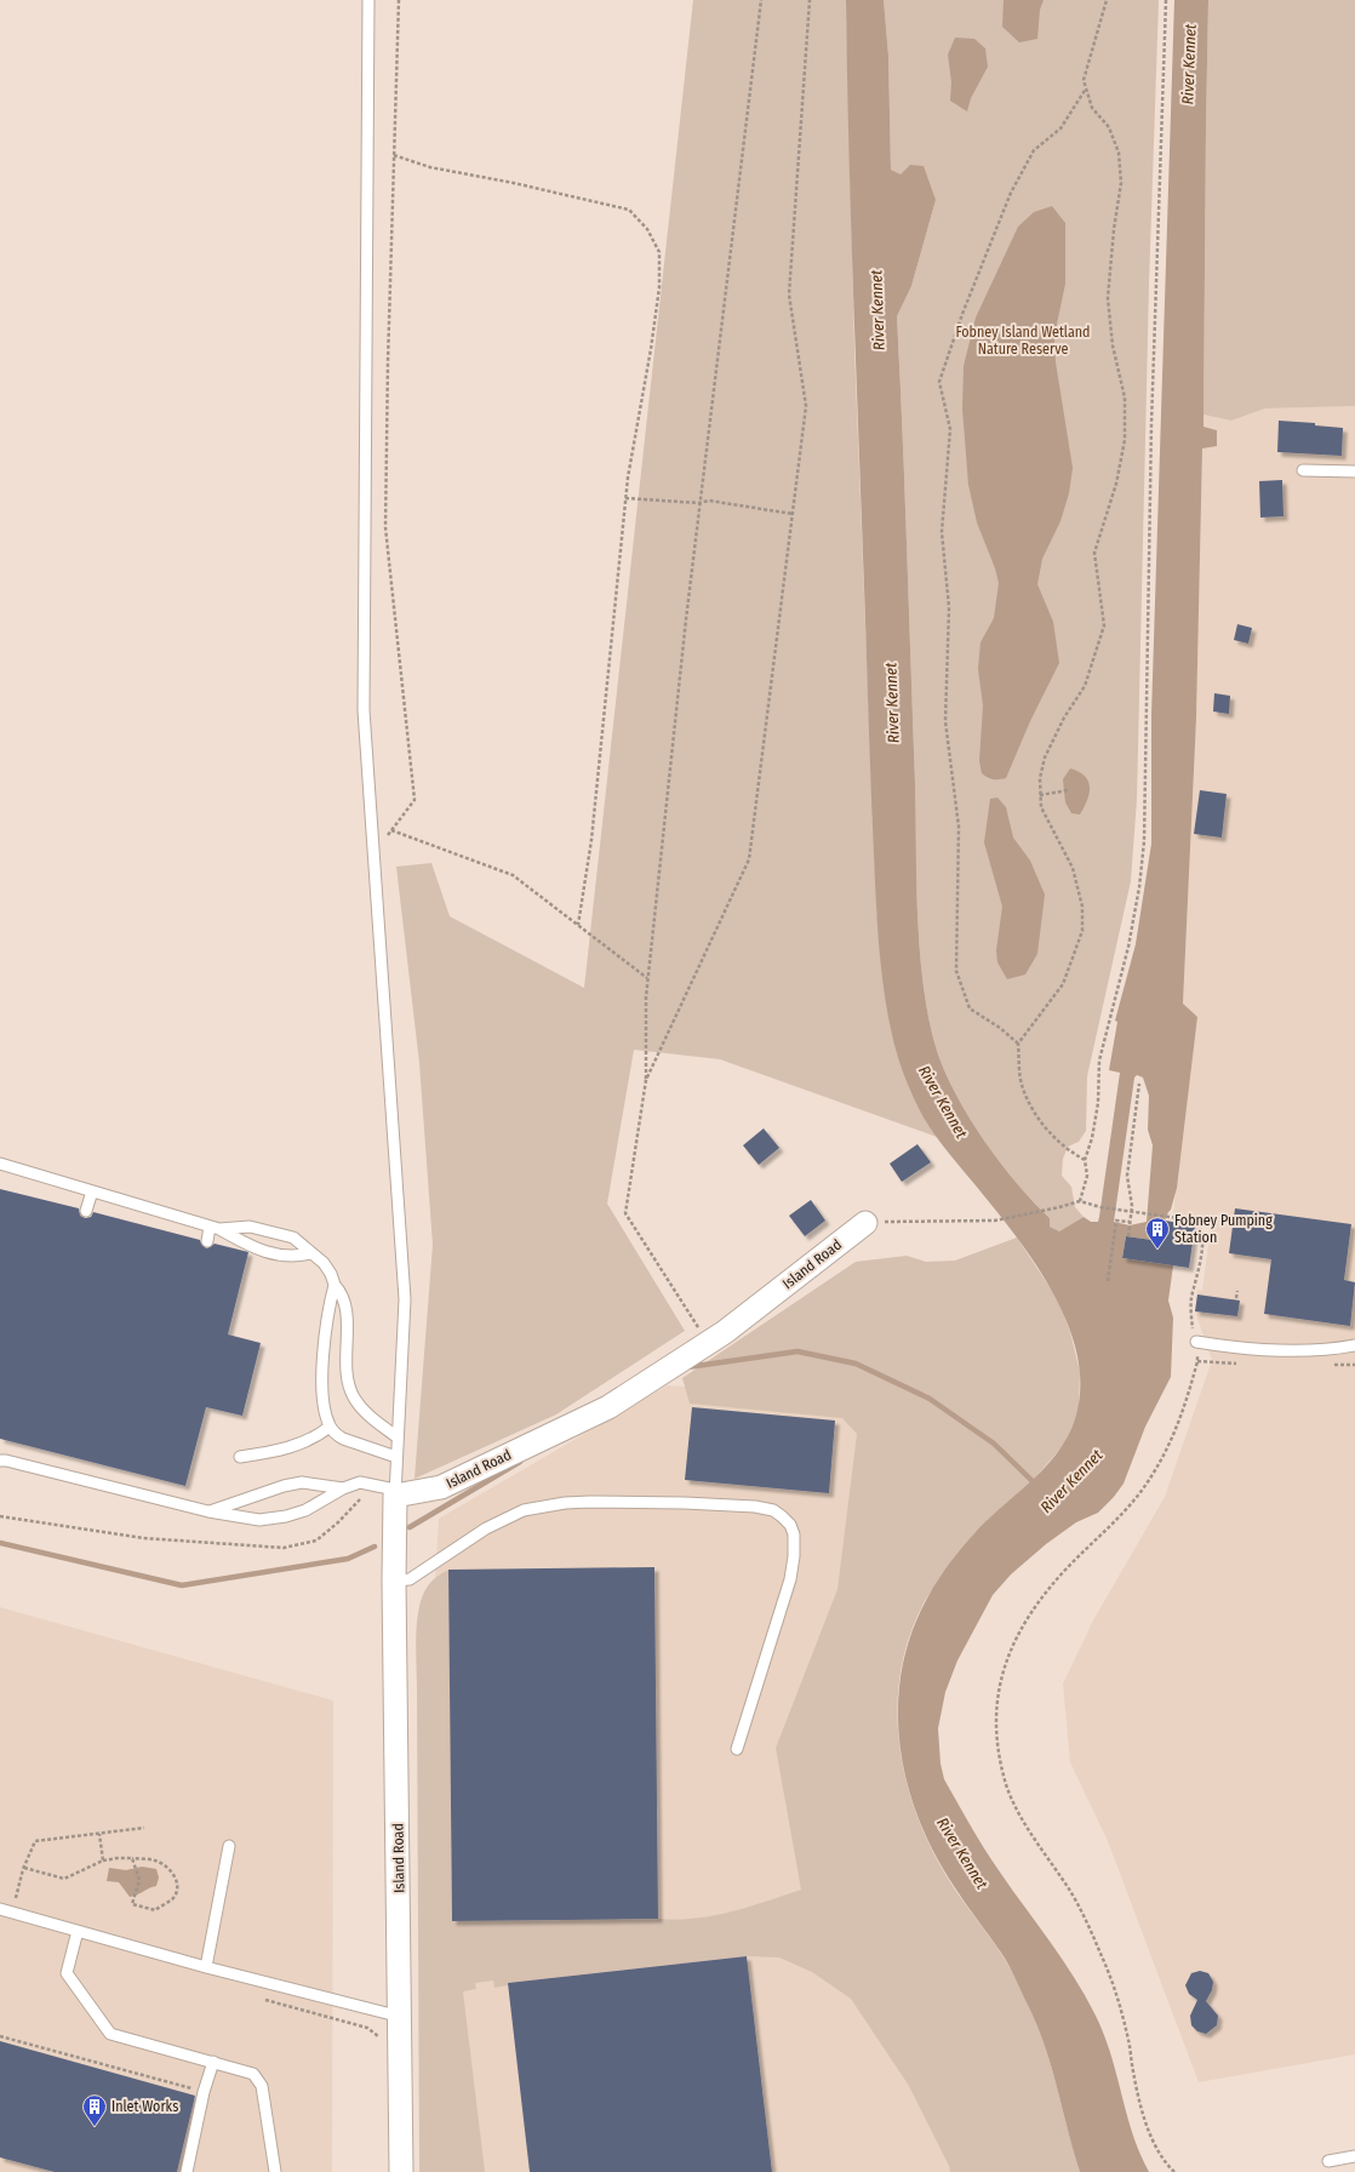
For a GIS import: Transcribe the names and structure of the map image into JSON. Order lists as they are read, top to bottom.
{
  "streets": {
    "street": ["Island Road"]
  },
  "water": ["River Kennet"],
  "parks": ["Fobney Island Wetland Nature Reserve"],
  "places": {
    "building": ["Fobney Pumping Station", "Inlet Works"]
  }
}
